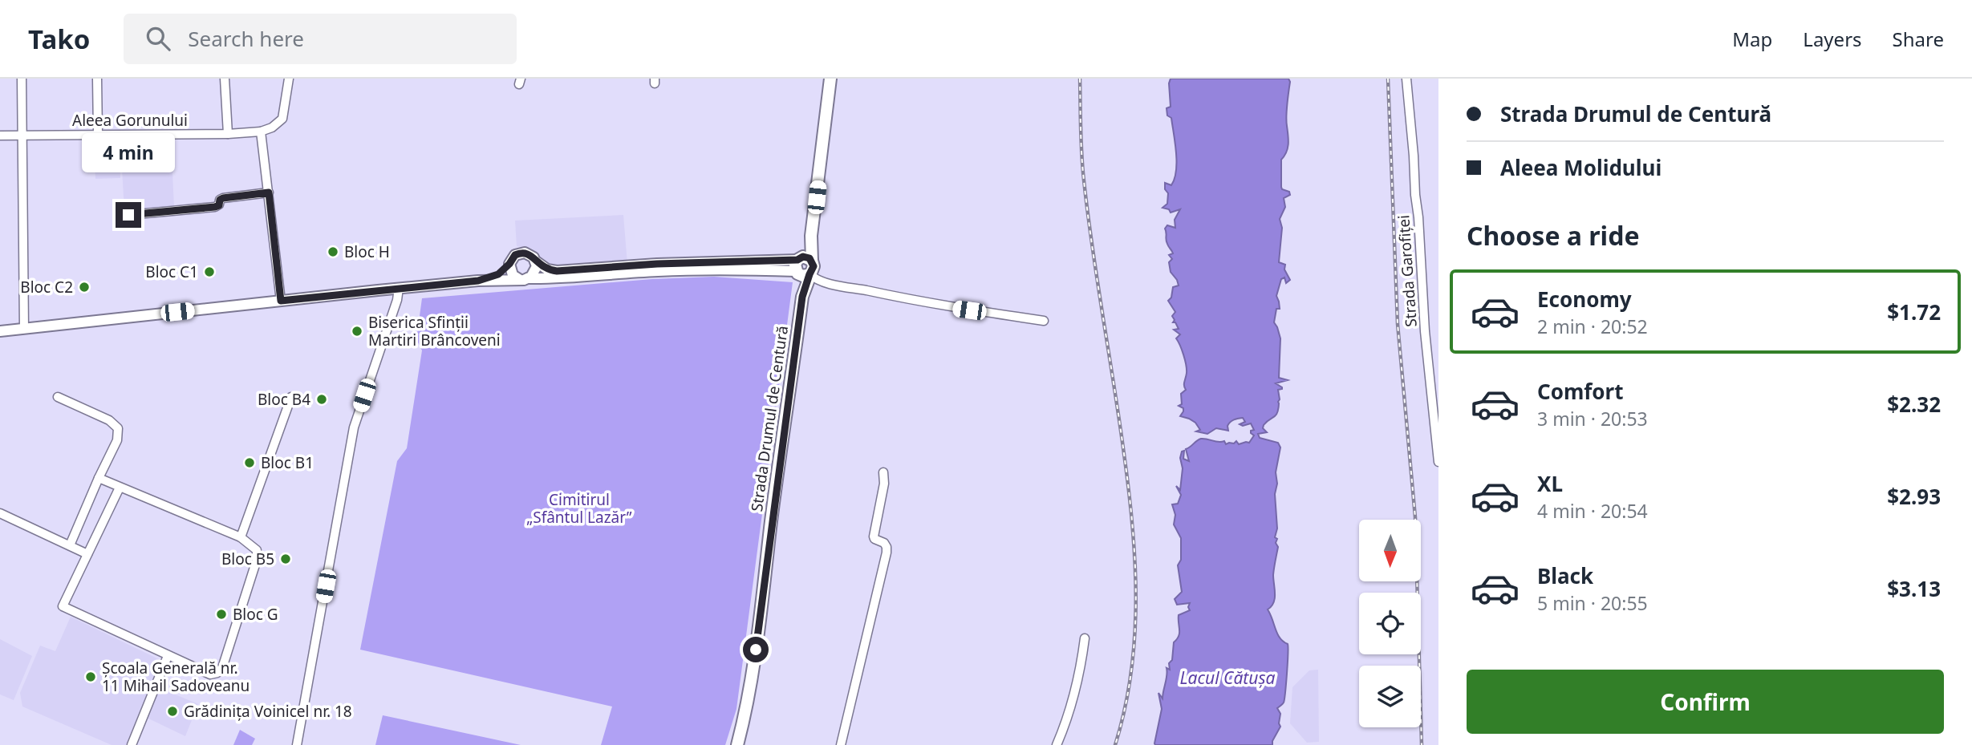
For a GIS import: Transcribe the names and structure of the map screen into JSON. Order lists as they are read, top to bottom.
{
  "streets": {
    "highway": ["Strada Drumul de Centură"],
    "street": ["Aleea Gorunului", "Strada Garofiței"]
  },
  "water": ["Lacul Cătușa"],
  "parks": ["Cimitirul „Sfântul Lazăr”"],
  "places": [
    "Bloc H",
    "Bloc C1",
    "Bloc C2",
    "Biserica Sfinții Martiri Brâncoveni",
    "Bloc B4",
    "Bloc B1",
    "Bloc B5",
    "Bloc G",
    "Școala Generală nr. 11 Mihail Sadoveanu",
    "Grădinița Voinicel nr. 18"
  ],
  "north": "bottom",
  "page": {
    "header": "Tako",
    "search": "Search here",
    "nav": ["Map", "Layers", "Share"],
    "banner": ["Strada Drumul de Centură", "Aleea Molidului"],
    "bubble": "4 min",
    "heading": "Choose a ride",
    "list": [
      {
        "name": "Economy",
        "note": "2 min · 20:52",
        "value": "$1.72"
      },
      {
        "name": "Comfort",
        "note": "3 min · 20:53",
        "value": "$2.32"
      },
      {
        "name": "XL",
        "note": "4 min · 20:54",
        "value": "$2.93"
      },
      {
        "name": "Black",
        "note": "5 min · 20:55",
        "value": "$3.13"
      }
    ],
    "buttons": "Confirm"
  }
}
